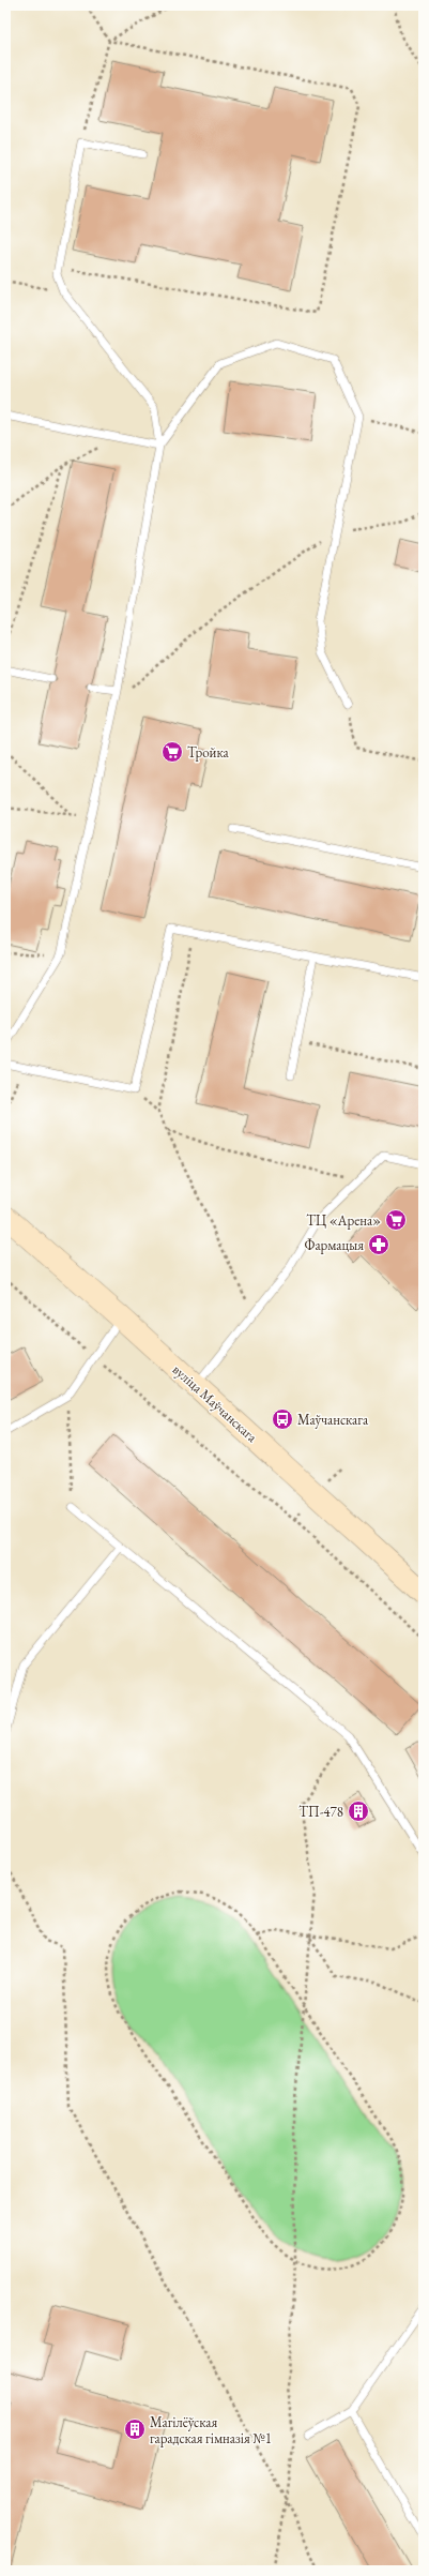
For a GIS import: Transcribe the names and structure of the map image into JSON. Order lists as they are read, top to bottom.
{
  "streets": {
    "main road": ["вуліца Маўчанскага"]
  },
  "places": {
    "supermarket": ["Тройка", "ТЦ «Арена»"],
    "pharmacy": ["Фармацыя"],
    "bus stop": ["Маўчанскага"],
    "building": ["ТП-478", "Магілёўская гарадская гімназія №1"]
  }
}
